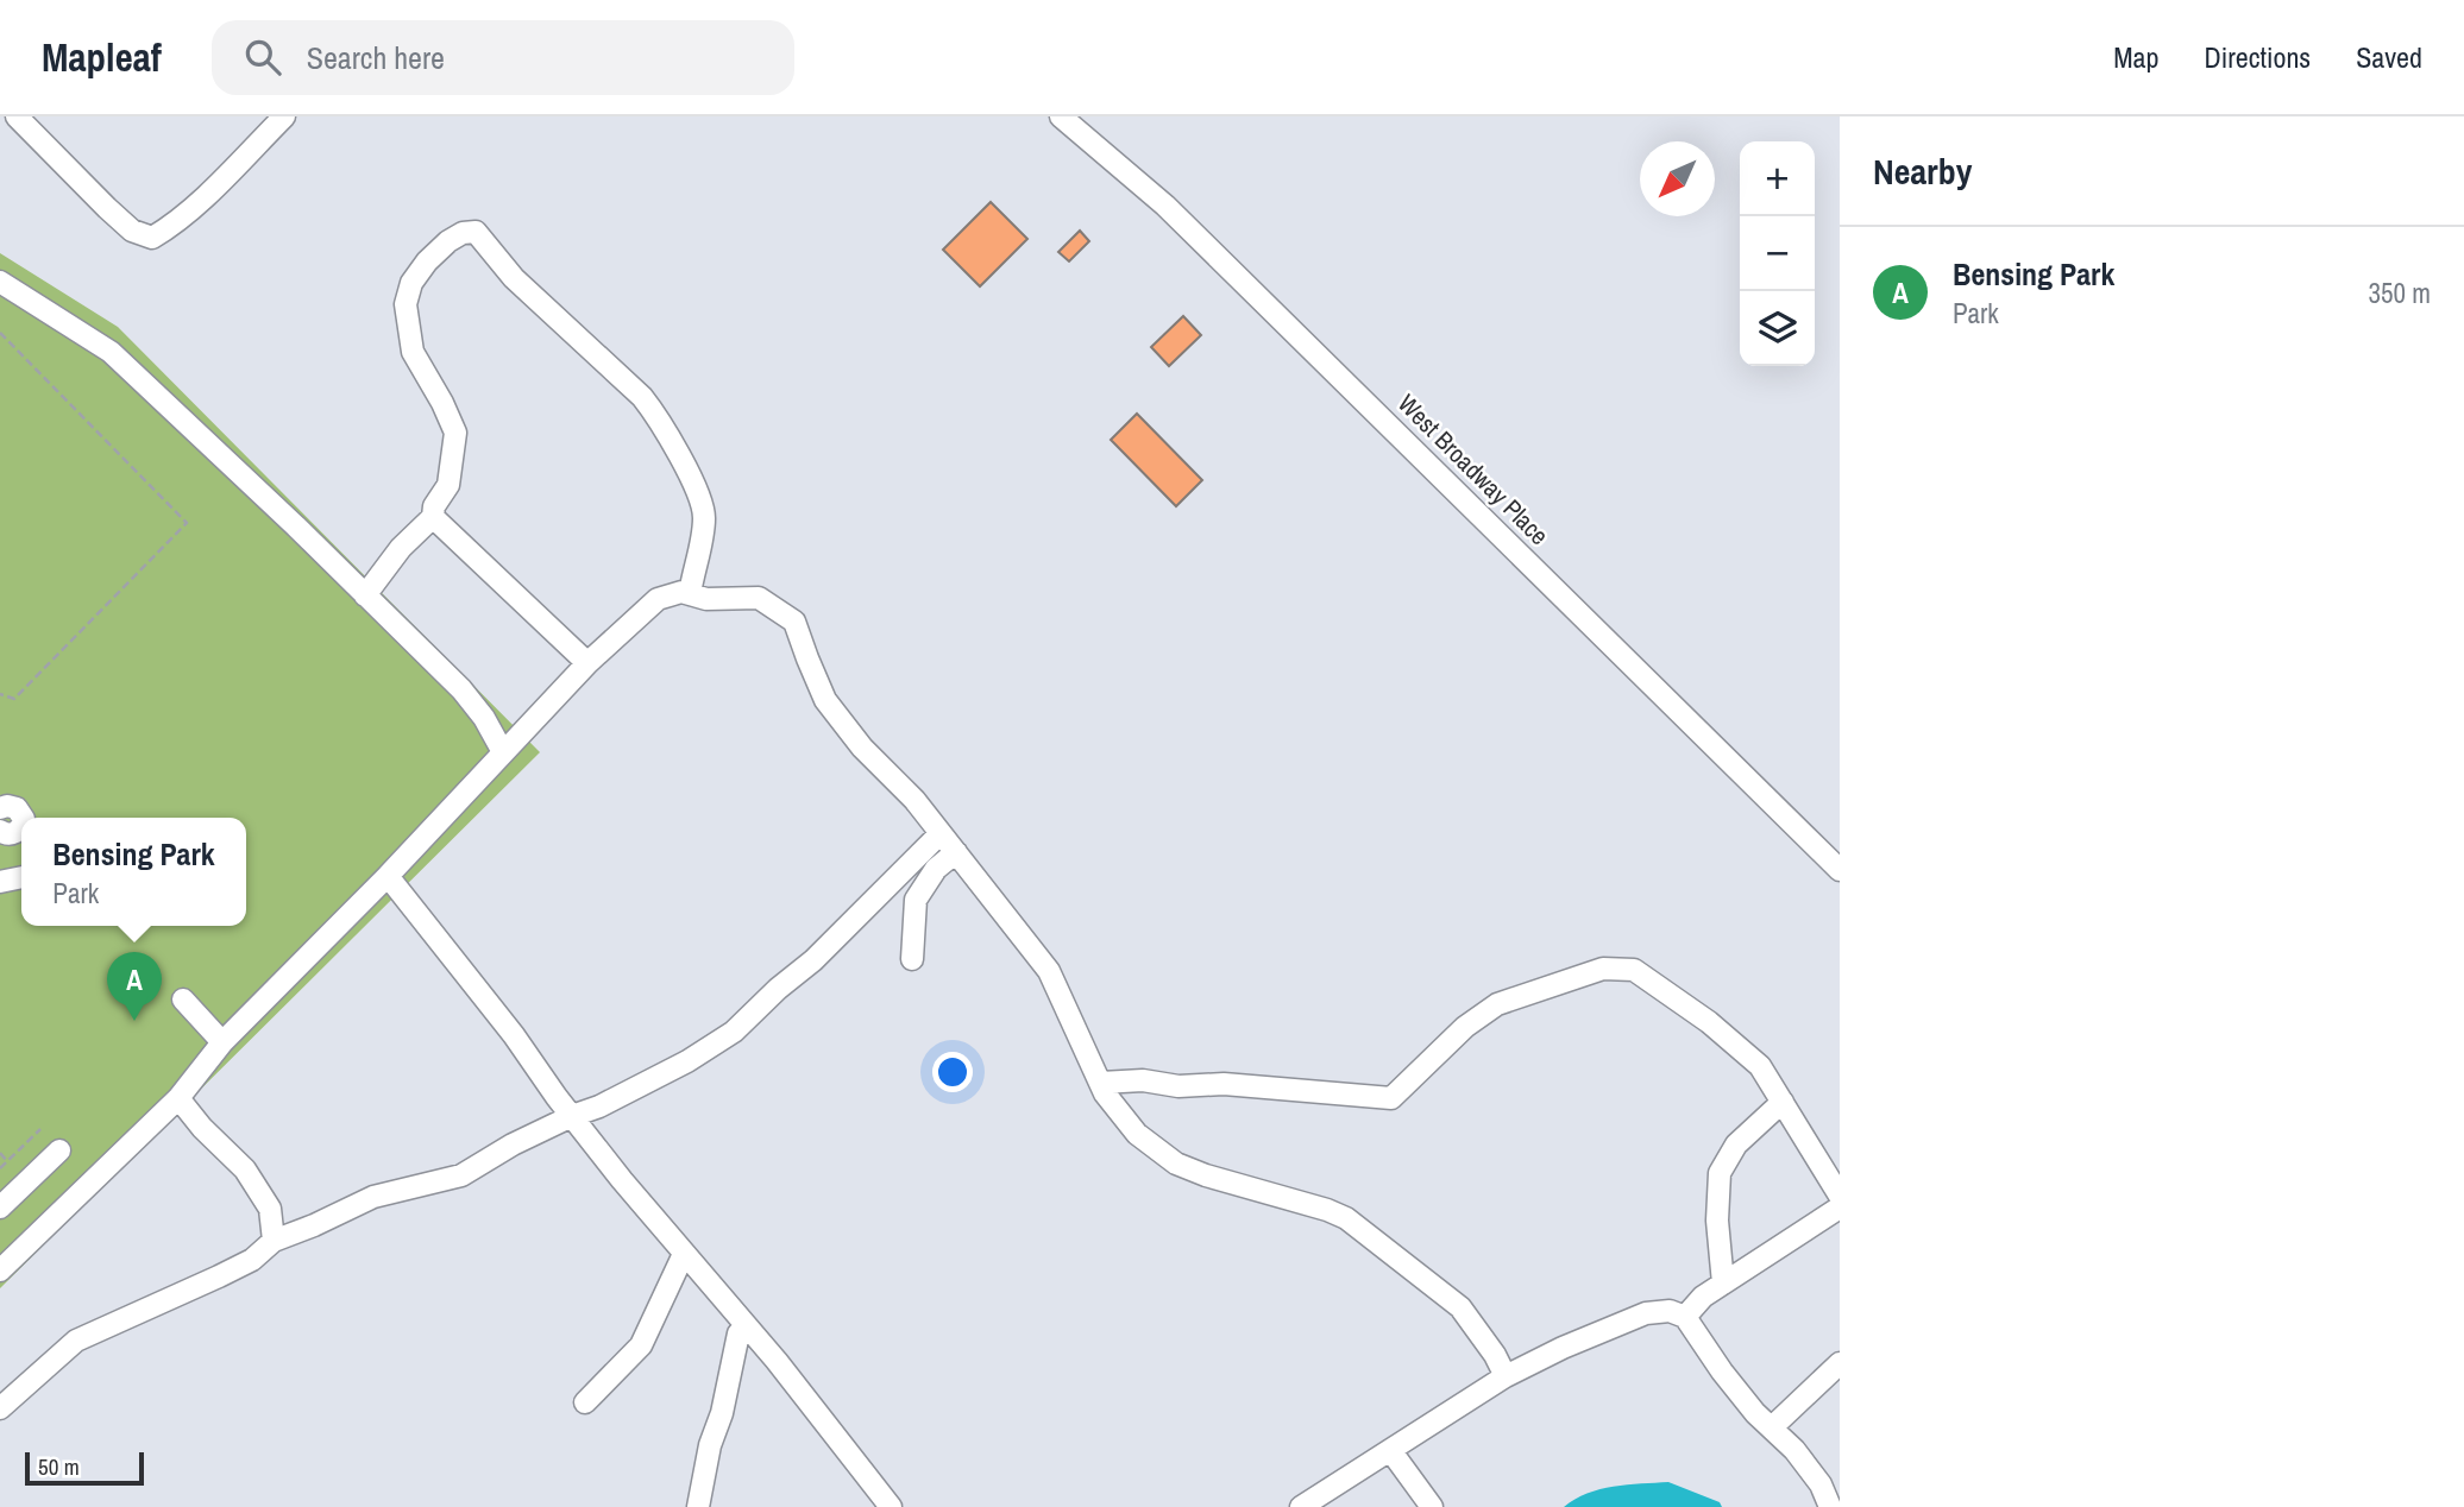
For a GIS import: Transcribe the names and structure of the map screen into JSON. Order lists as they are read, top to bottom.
{
  "streets": {
    "street": ["West Broadway Place"]
  },
  "scale_bar": "50 m",
  "north": "bottom left",
  "page": {
    "header": "Mapleaf",
    "search": "Search here",
    "nav": ["Map", "Directions", "Saved"],
    "heading": "Nearby",
    "map_buttons": ["+", "−"],
    "list": [
      {
        "mark": "A",
        "name": "Bensing Park",
        "note": "Park",
        "value": "350 m"
      }
    ],
    "popup": ["Bensing Park", "Park"],
    "pins": "A",
    "scale": "50 m"
  }
}
